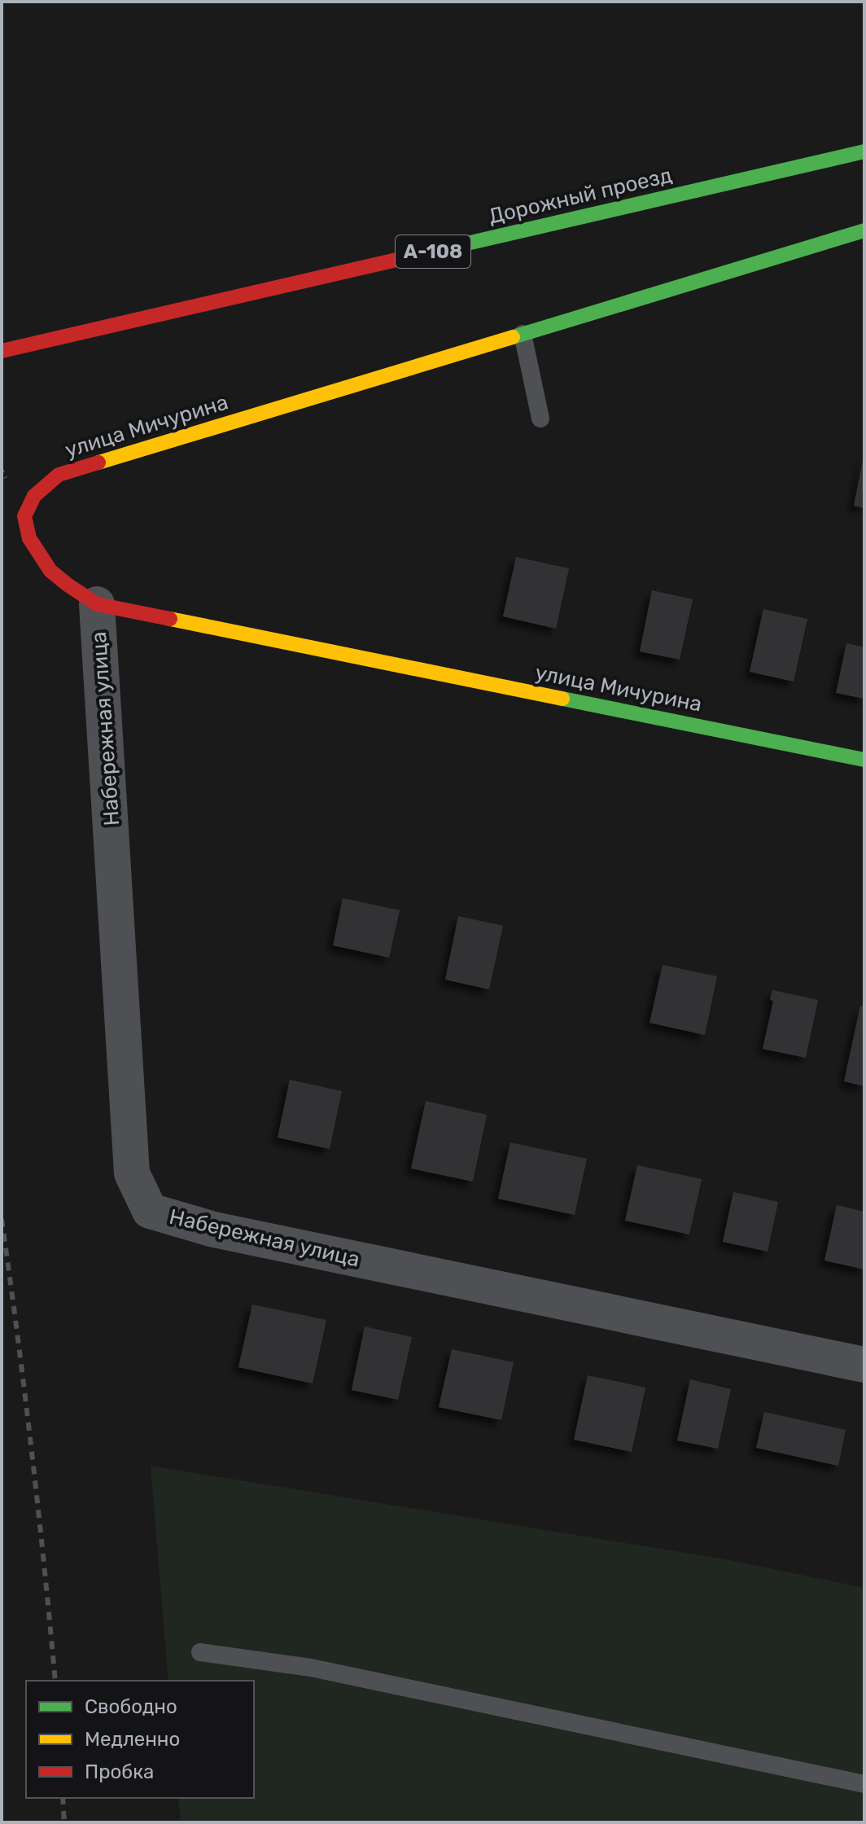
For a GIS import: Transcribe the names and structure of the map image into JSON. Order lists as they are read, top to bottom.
{
  "streets": {
    "main road": ["Дорожный проезд", "А-108", "улица Мичурина"],
    "street": ["Набережная улица"]
  },
  "crossings": [
    ["улица Мичурина", "Набережная улица"]
  ],
  "legend": ["Свободно", "Медленно", "Пробка"]
}
